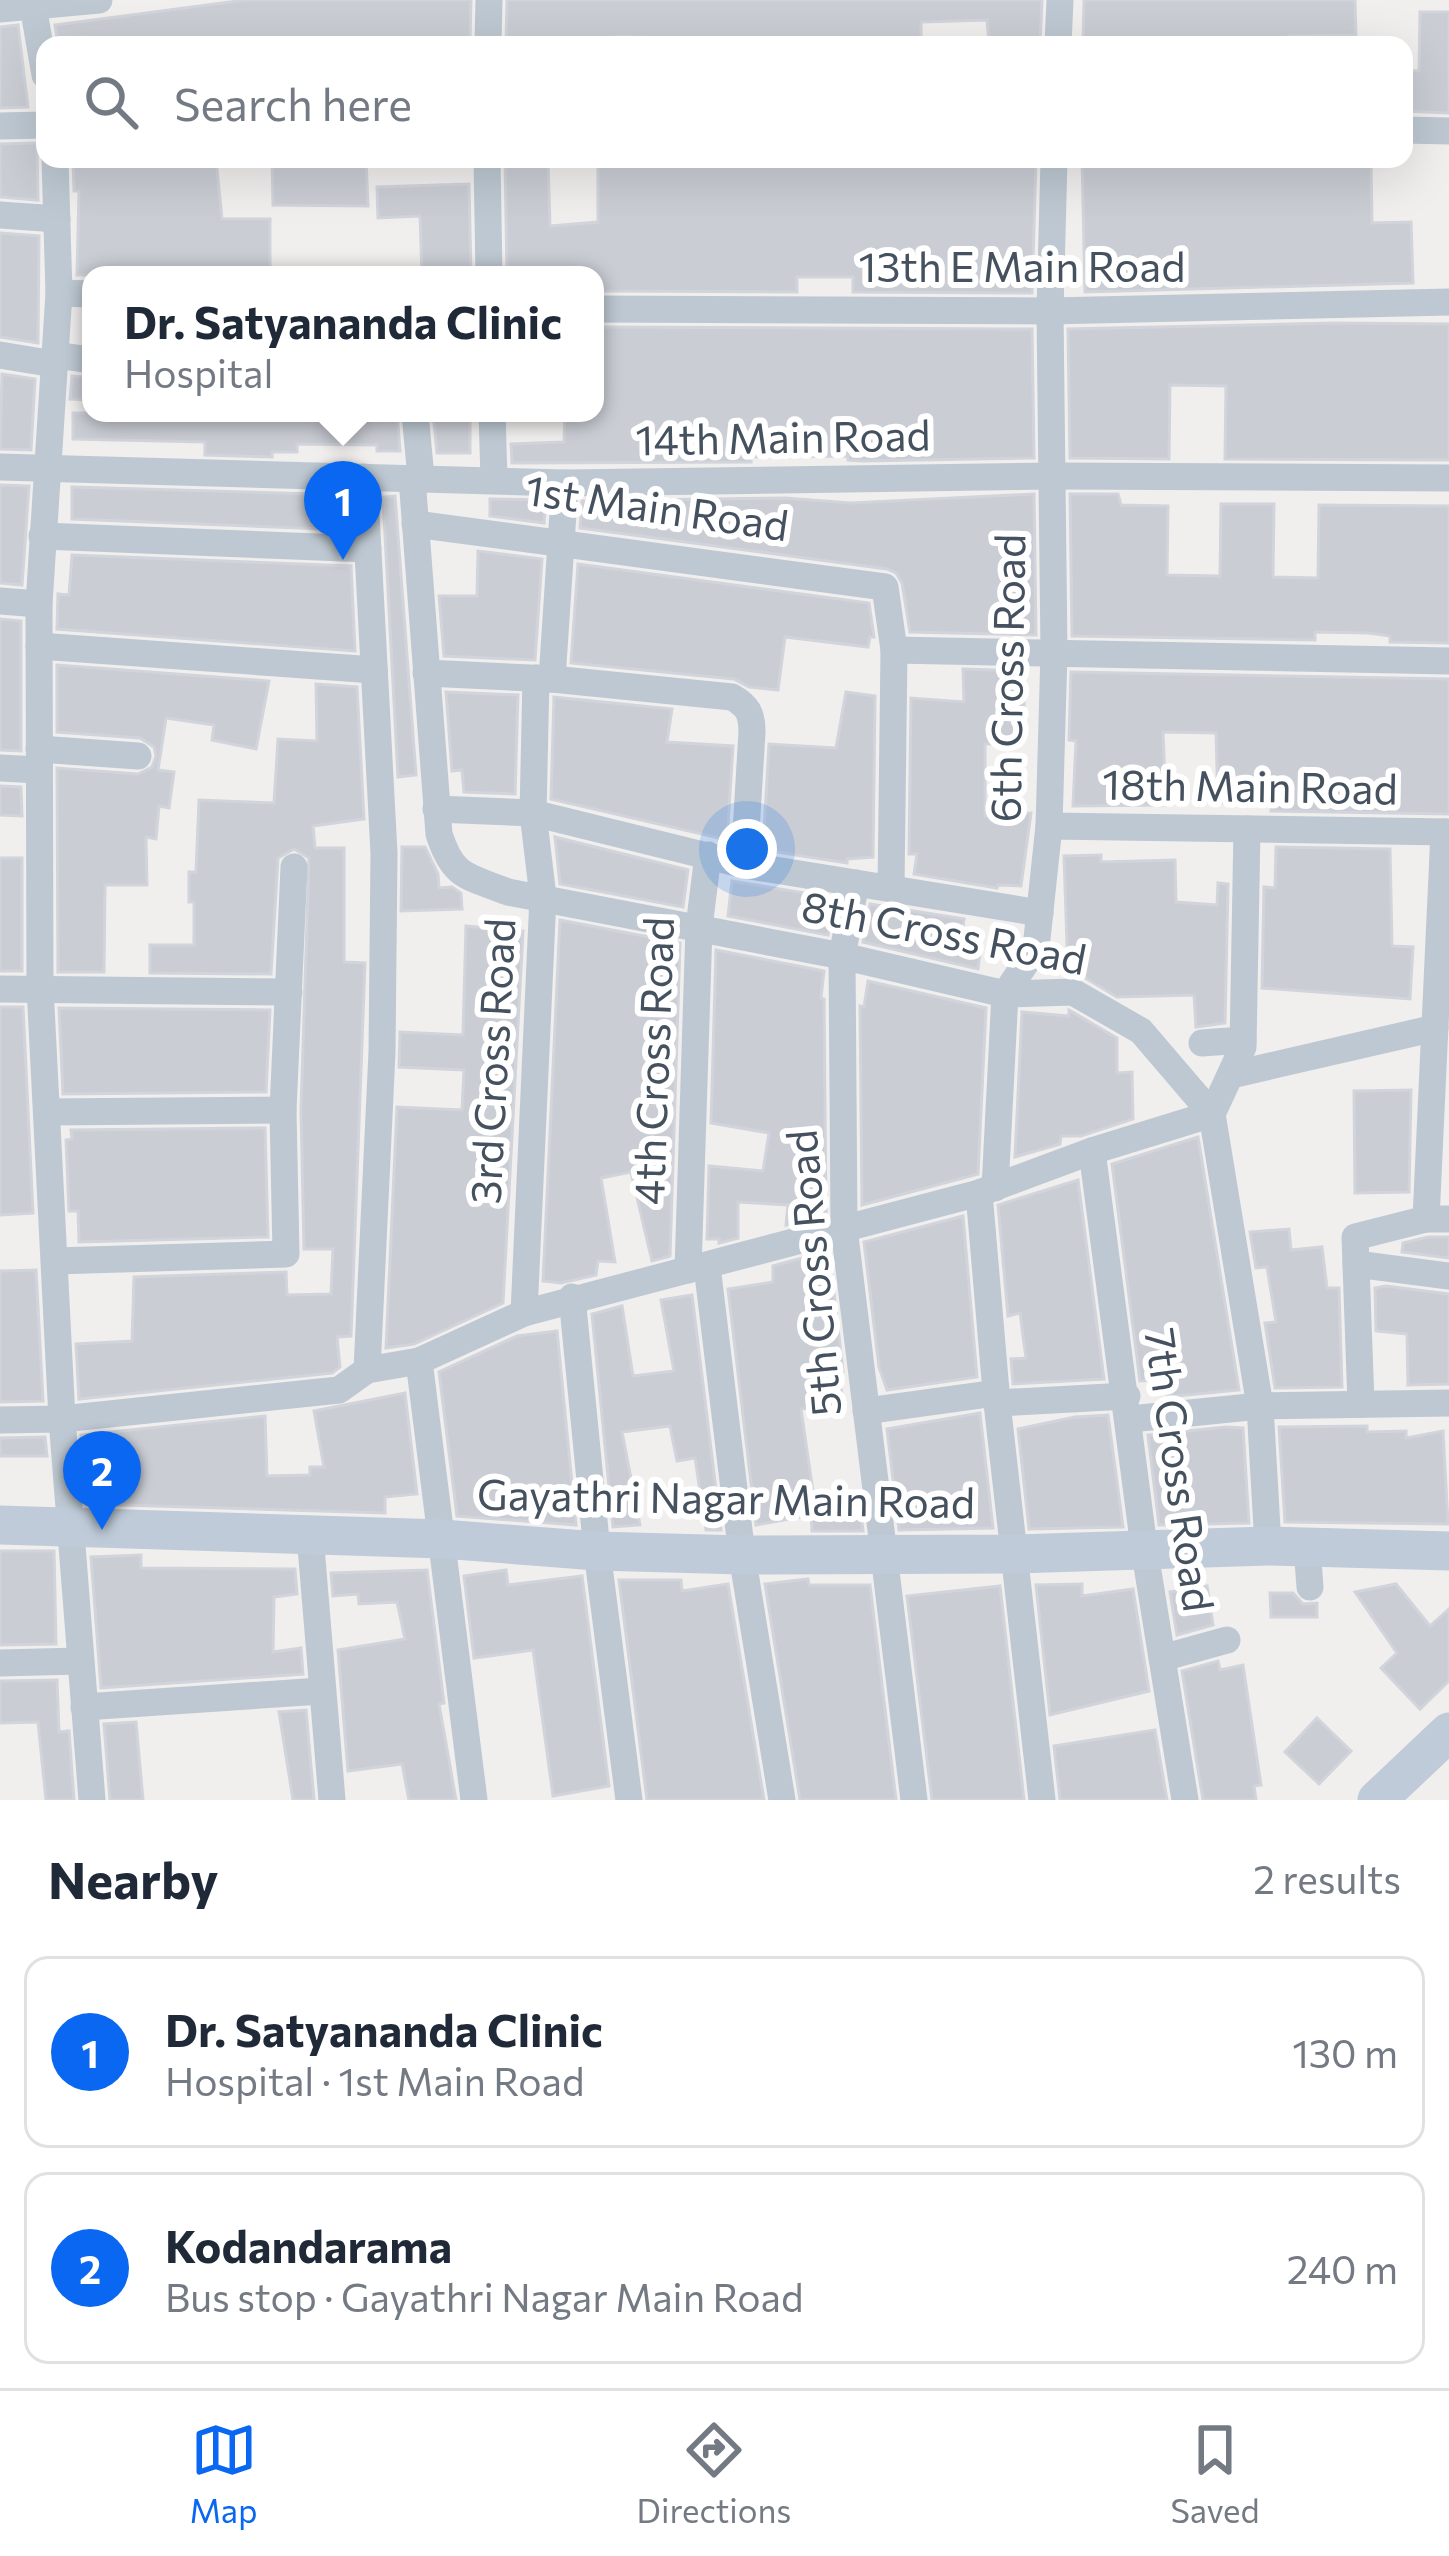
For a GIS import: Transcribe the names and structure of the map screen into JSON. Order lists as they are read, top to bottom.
{
  "streets": {
    "street": [
      "13th E Main Road",
      "14th Main Road",
      "1st Main Road",
      "6th Cross Road",
      "18th Main Road",
      "8th Cross Road",
      "3rd Cross Road",
      "4th Cross Road",
      "5th Cross Road",
      "7th Cross Road",
      "Gayathri Nagar Main Road"
    ]
  },
  "crossings": [
    ["13th E Main Road", "6th Cross Road"],
    ["14th Main Road", "6th Cross Road"],
    ["14th Main Road", "3rd Cross Road"],
    ["1st Main Road", "3rd Cross Road"],
    ["6th Cross Road", "18th Main Road"],
    ["6th Cross Road", "8th Cross Road"],
    ["6th Cross Road", "Gayathri Nagar Main Road"],
    ["8th Cross Road", "3rd Cross Road"],
    ["8th Cross Road", "4th Cross Road"],
    ["8th Cross Road", "5th Cross Road"],
    ["4th Cross Road", "Gayathri Nagar Main Road"],
    ["5th Cross Road", "Gayathri Nagar Main Road"],
    ["7th Cross Road", "Gayathri Nagar Main Road"]
  ],
  "page": {
    "search": "Search here",
    "popup": ["Dr. Satyananda Clinic", "Hospital"],
    "pins": ["1", "2"],
    "heading": ["Nearby", "2 results"],
    "list": [
      {
        "mark": "1",
        "name": "Dr. Satyananda Clinic",
        "note": "Hospital · 1st Main Road",
        "value": "130 m"
      },
      {
        "mark": "2",
        "name": "Kodandarama",
        "note": "Bus stop · Gayathri Nagar Main Road",
        "value": "240 m"
      }
    ],
    "nav": ["Map", "Directions", "Saved"]
  }
}
